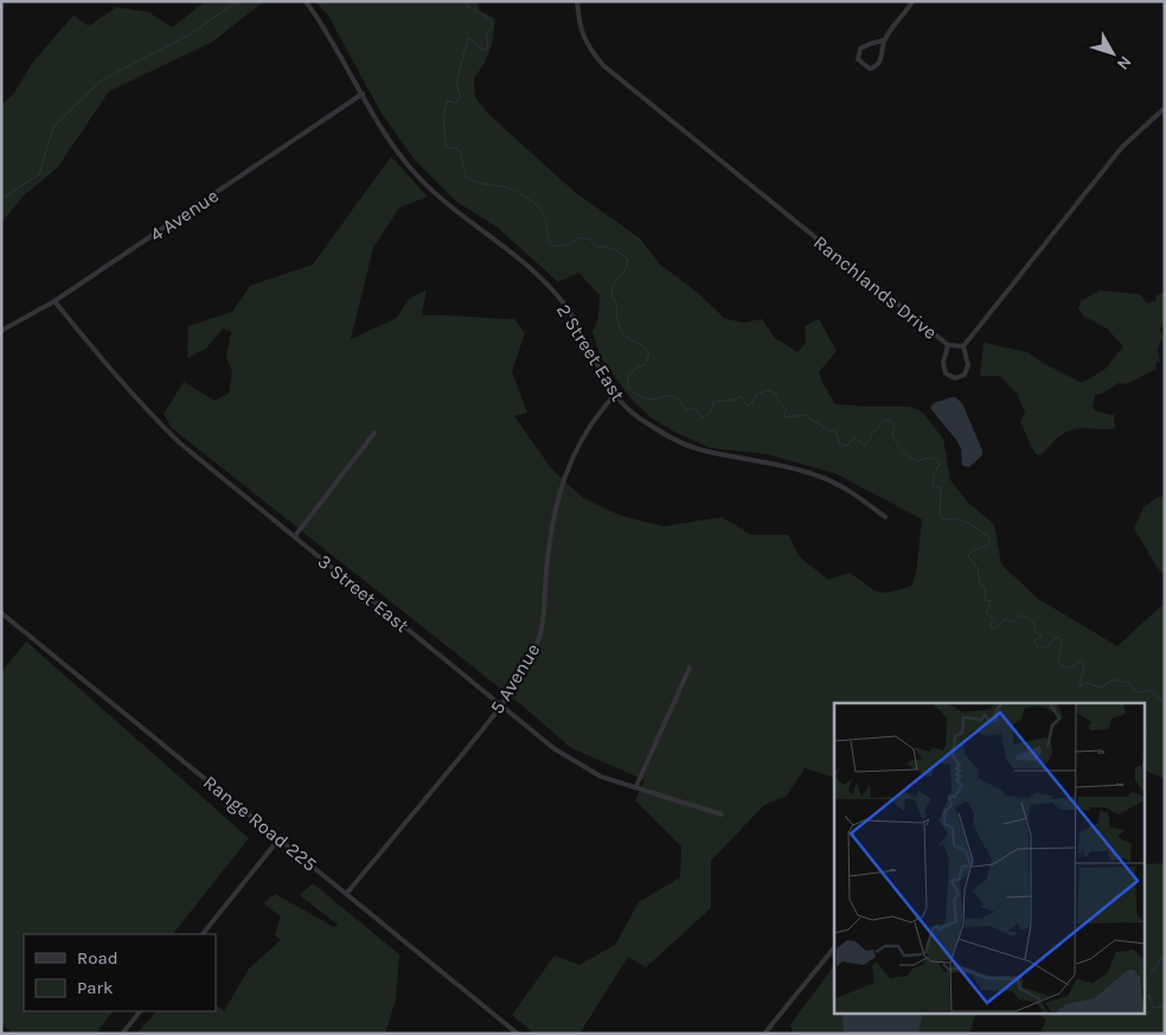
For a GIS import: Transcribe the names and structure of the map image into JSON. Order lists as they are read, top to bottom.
{
  "streets": {
    "street": [
      "4 Avenue",
      "Ranchlands Drive",
      "2 Street East",
      "3 Street East",
      "5 Avenue",
      "Range Road 225"
    ]
  },
  "crossings": [
    ["4 Avenue", "2 Street East"],
    ["4 Avenue", "3 Street East"],
    ["2 Street East", "5 Avenue"],
    ["3 Street East", "5 Avenue"],
    ["5 Avenue", "Range Road 225"]
  ],
  "legend": ["Road", "Park"],
  "north": "bottom right"
}
